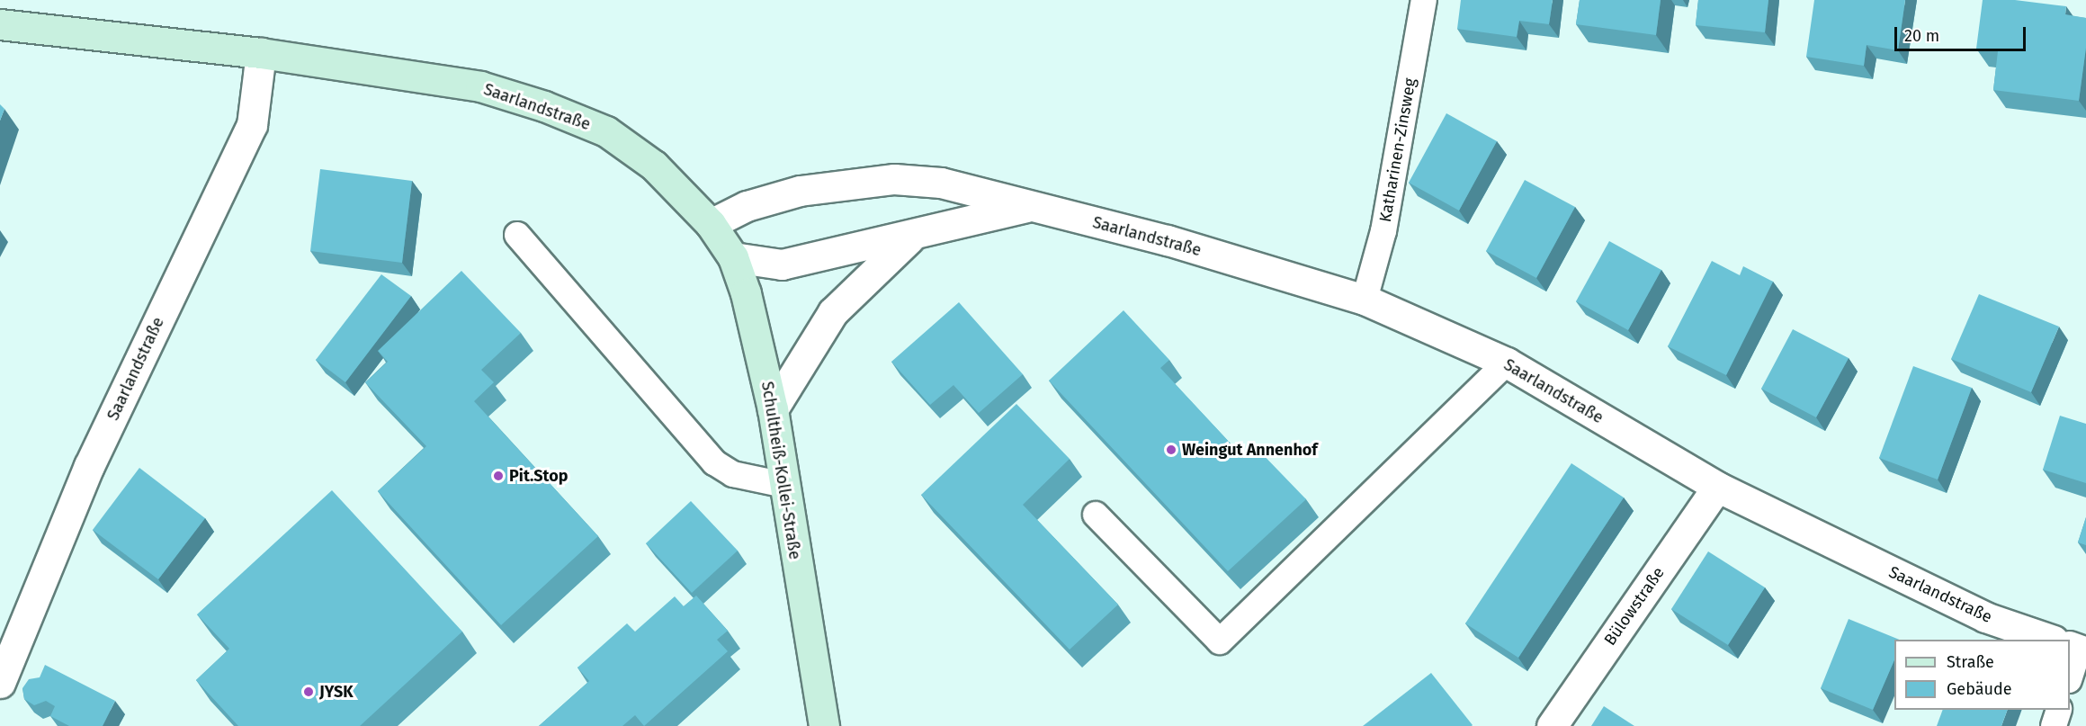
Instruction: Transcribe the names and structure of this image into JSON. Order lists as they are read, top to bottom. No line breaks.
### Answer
{"streets":{"main road":["Saarlandstraße","Schultheiß-Kollei-Straße"],"street":["Bülowstraße"],"lane":["Katharinen-Zinsweg"]},"crossings":[["Saarlandstraße","Katharinen-Zinsweg"],["Saarlandstraße","Schultheiß-Kollei-Straße"],["Saarlandstraße","Bülowstraße"]],"places":["Weingut Annenhof","Pit.Stop","JYSK"],"legend":["Straße","Gebäude"],"scale_bar":"20 m"}
